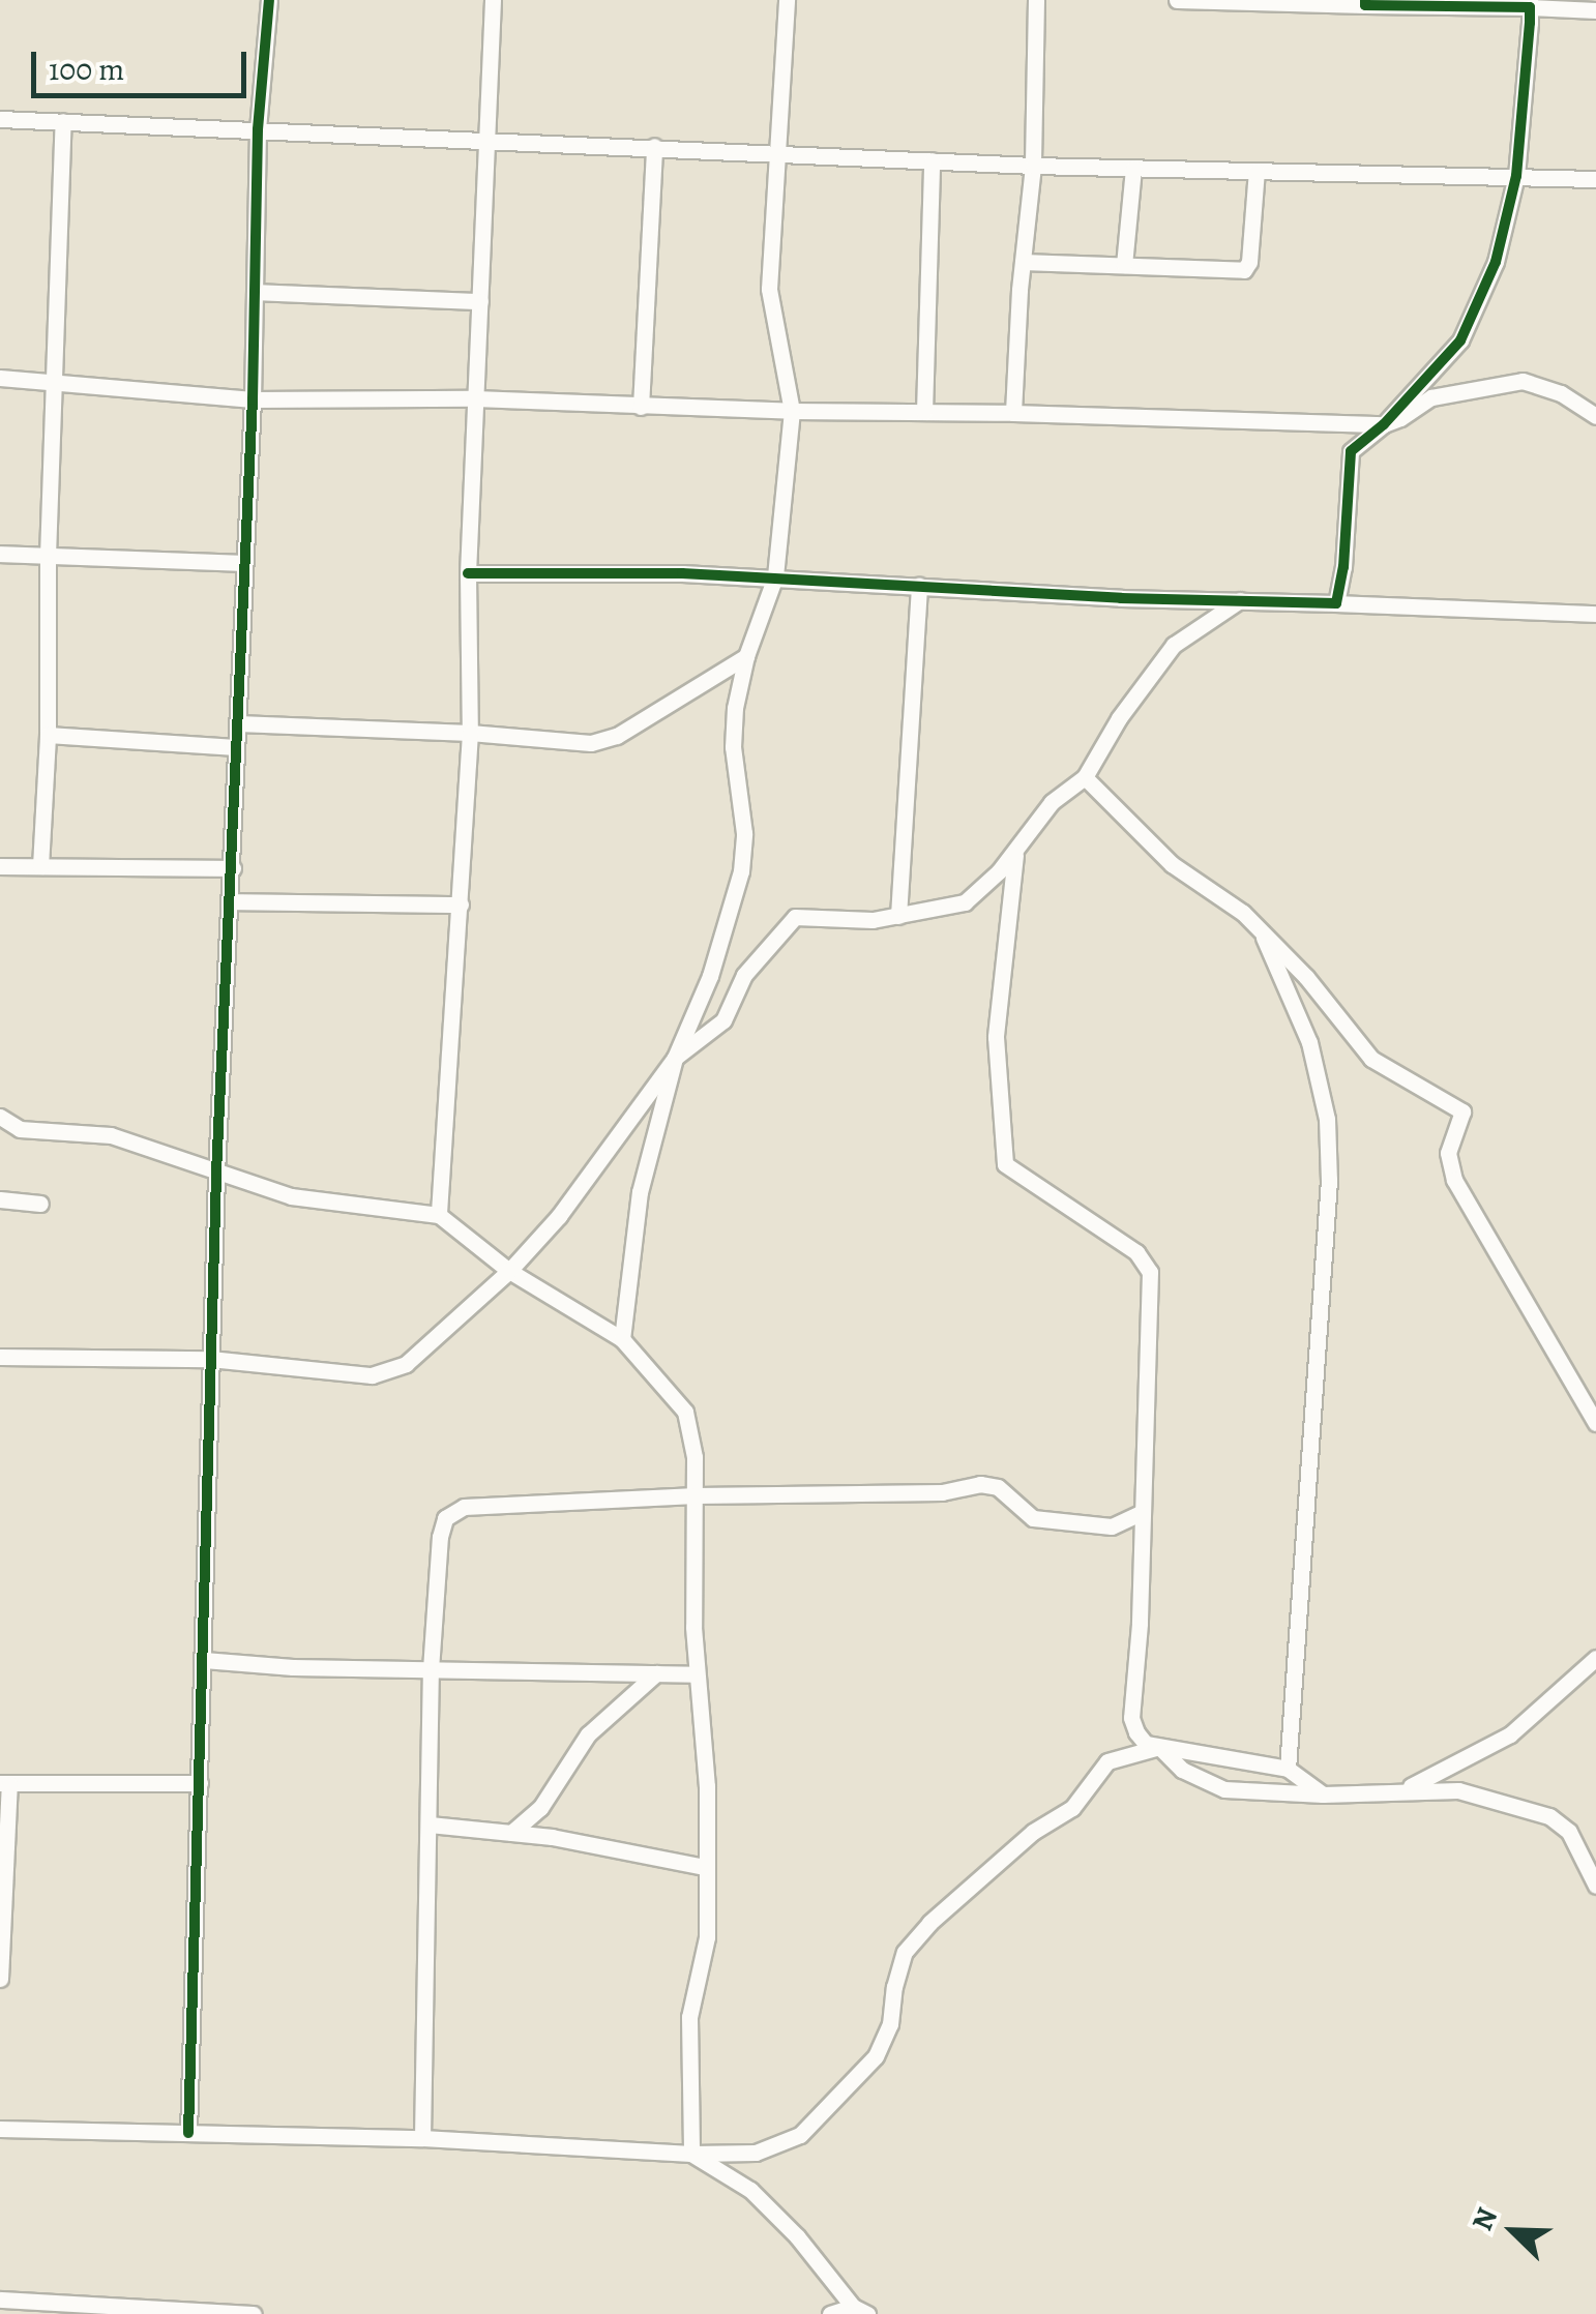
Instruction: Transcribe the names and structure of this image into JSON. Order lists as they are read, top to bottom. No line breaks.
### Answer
{"scale_bar":"100 m","north":"top left"}
